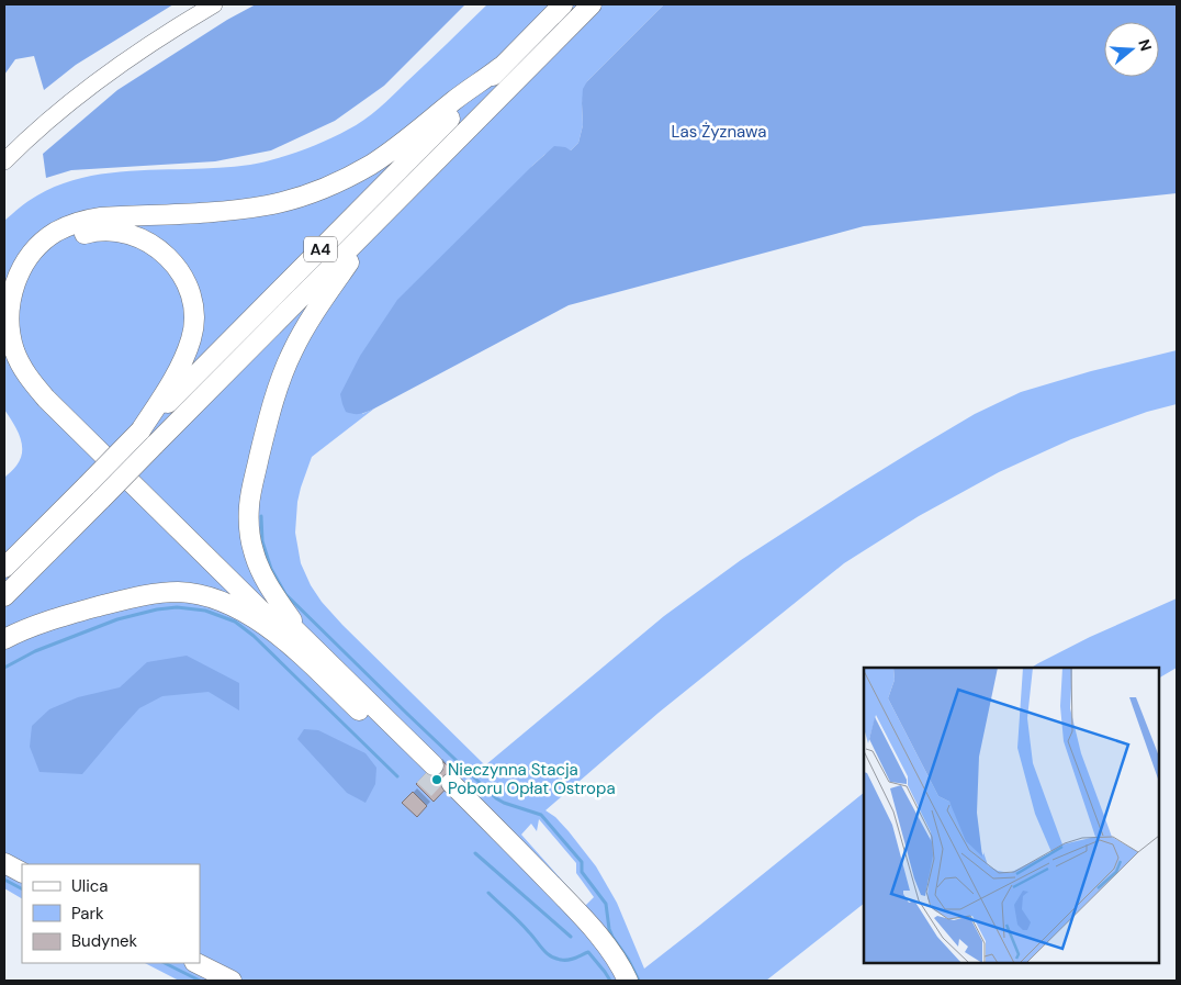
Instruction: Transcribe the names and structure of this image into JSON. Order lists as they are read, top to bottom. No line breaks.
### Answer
{"streets":{"highway":["A4"]},"parks":["Las Żyznawa"],"places":["Nieczynna Stacja Poboru Opłat Ostropa"],"legend":["Ulica","Park","Budynek"],"north":"right"}
